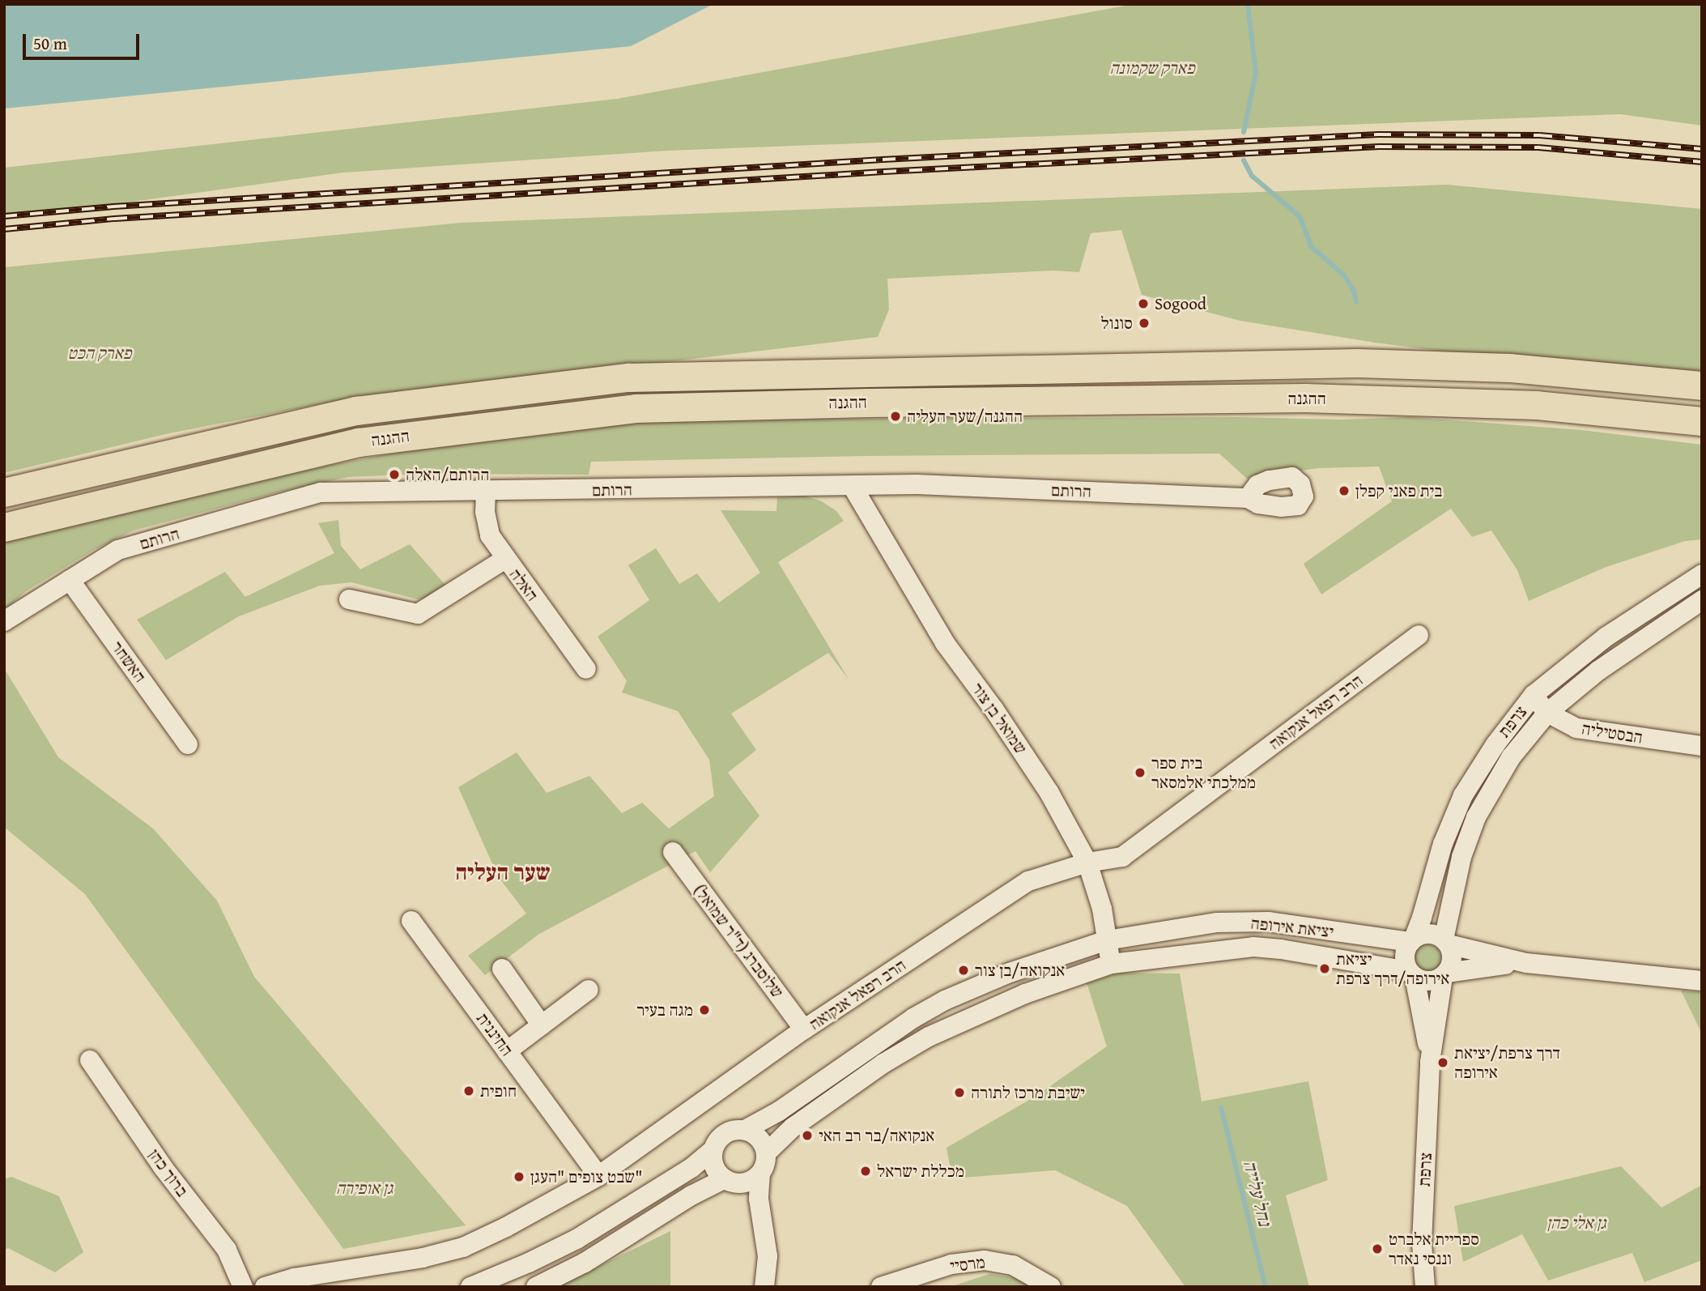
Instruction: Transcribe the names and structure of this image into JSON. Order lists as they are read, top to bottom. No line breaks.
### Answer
{"streets":{"highway":["ההגנה"],"street":["הרותם","האלה","האשחר","הרב רפאל אנקואה","שמואל בן צור","צרפת","הבסטיליה","יציאת אירופה","שלוסברג (ד\"ר שמואל)","החיננית","ברוך כהן","מרסיי"]},"crossings":[["הרותם","האלה"],["הרותם","האשחר"],["הרותם","שמואל בן צור"],["הרב רפאל אנקואה","שמואל בן צור"],["הרב רפאל אנקואה","שלוסברג (ד\"ר שמואל)"],["הרב רפאל אנקואה","החיננית"],["שמואל בן צור","יציאת אירופה"],["צרפת","הבסטיליה"],["צרפת","יציאת אירופה"]],"districts":["שער העליה"],"water":["נחל עלייה"],"parks":["פארק שקמונה","פארק הכט","גן אופירה","גן אלי כהן"],"places":["Sogood","סונול","ההגנה/שער העליה","הרותם/האלה","בית פאני קפלן","בית ספר ממלכתי אלמסאר","יציאת אירופה/דרך צרפת","אנקואה/בן צור","מגה בעיר","דרך צרפת/יציאת אירופה","חופית","ישיבת מרכז לתורה","אנקואה/בר רב האי","מכללת ישראל","שבט צופים \"העגן\"","ספריית אלברט וננסי נאדר"],"scale_bar":"50 m"}
